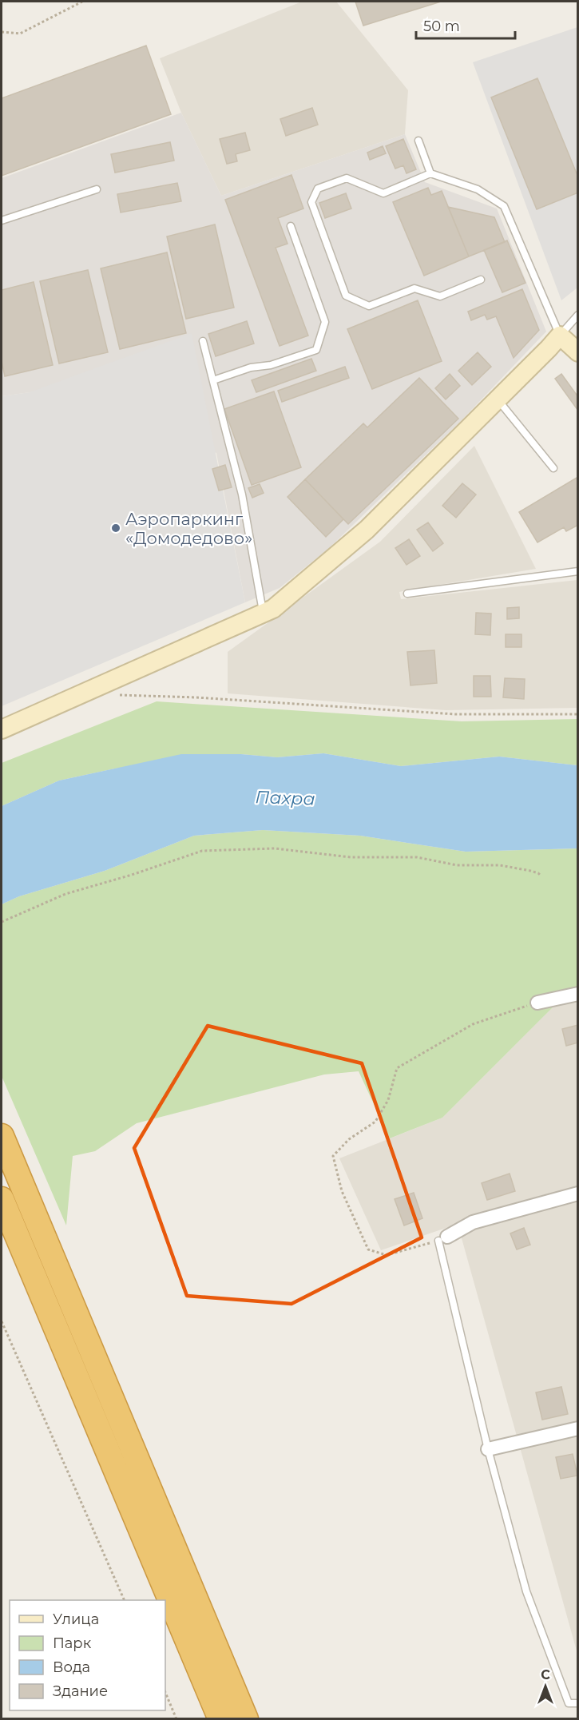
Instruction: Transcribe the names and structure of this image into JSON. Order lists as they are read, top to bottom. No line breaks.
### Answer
{"water":["Пахра"],"places":["Аэропаркинг «Домодедово»"],"legend":["Улица","Парк","Вода","Здание"],"scale_bar":"50 m","north":"top"}
